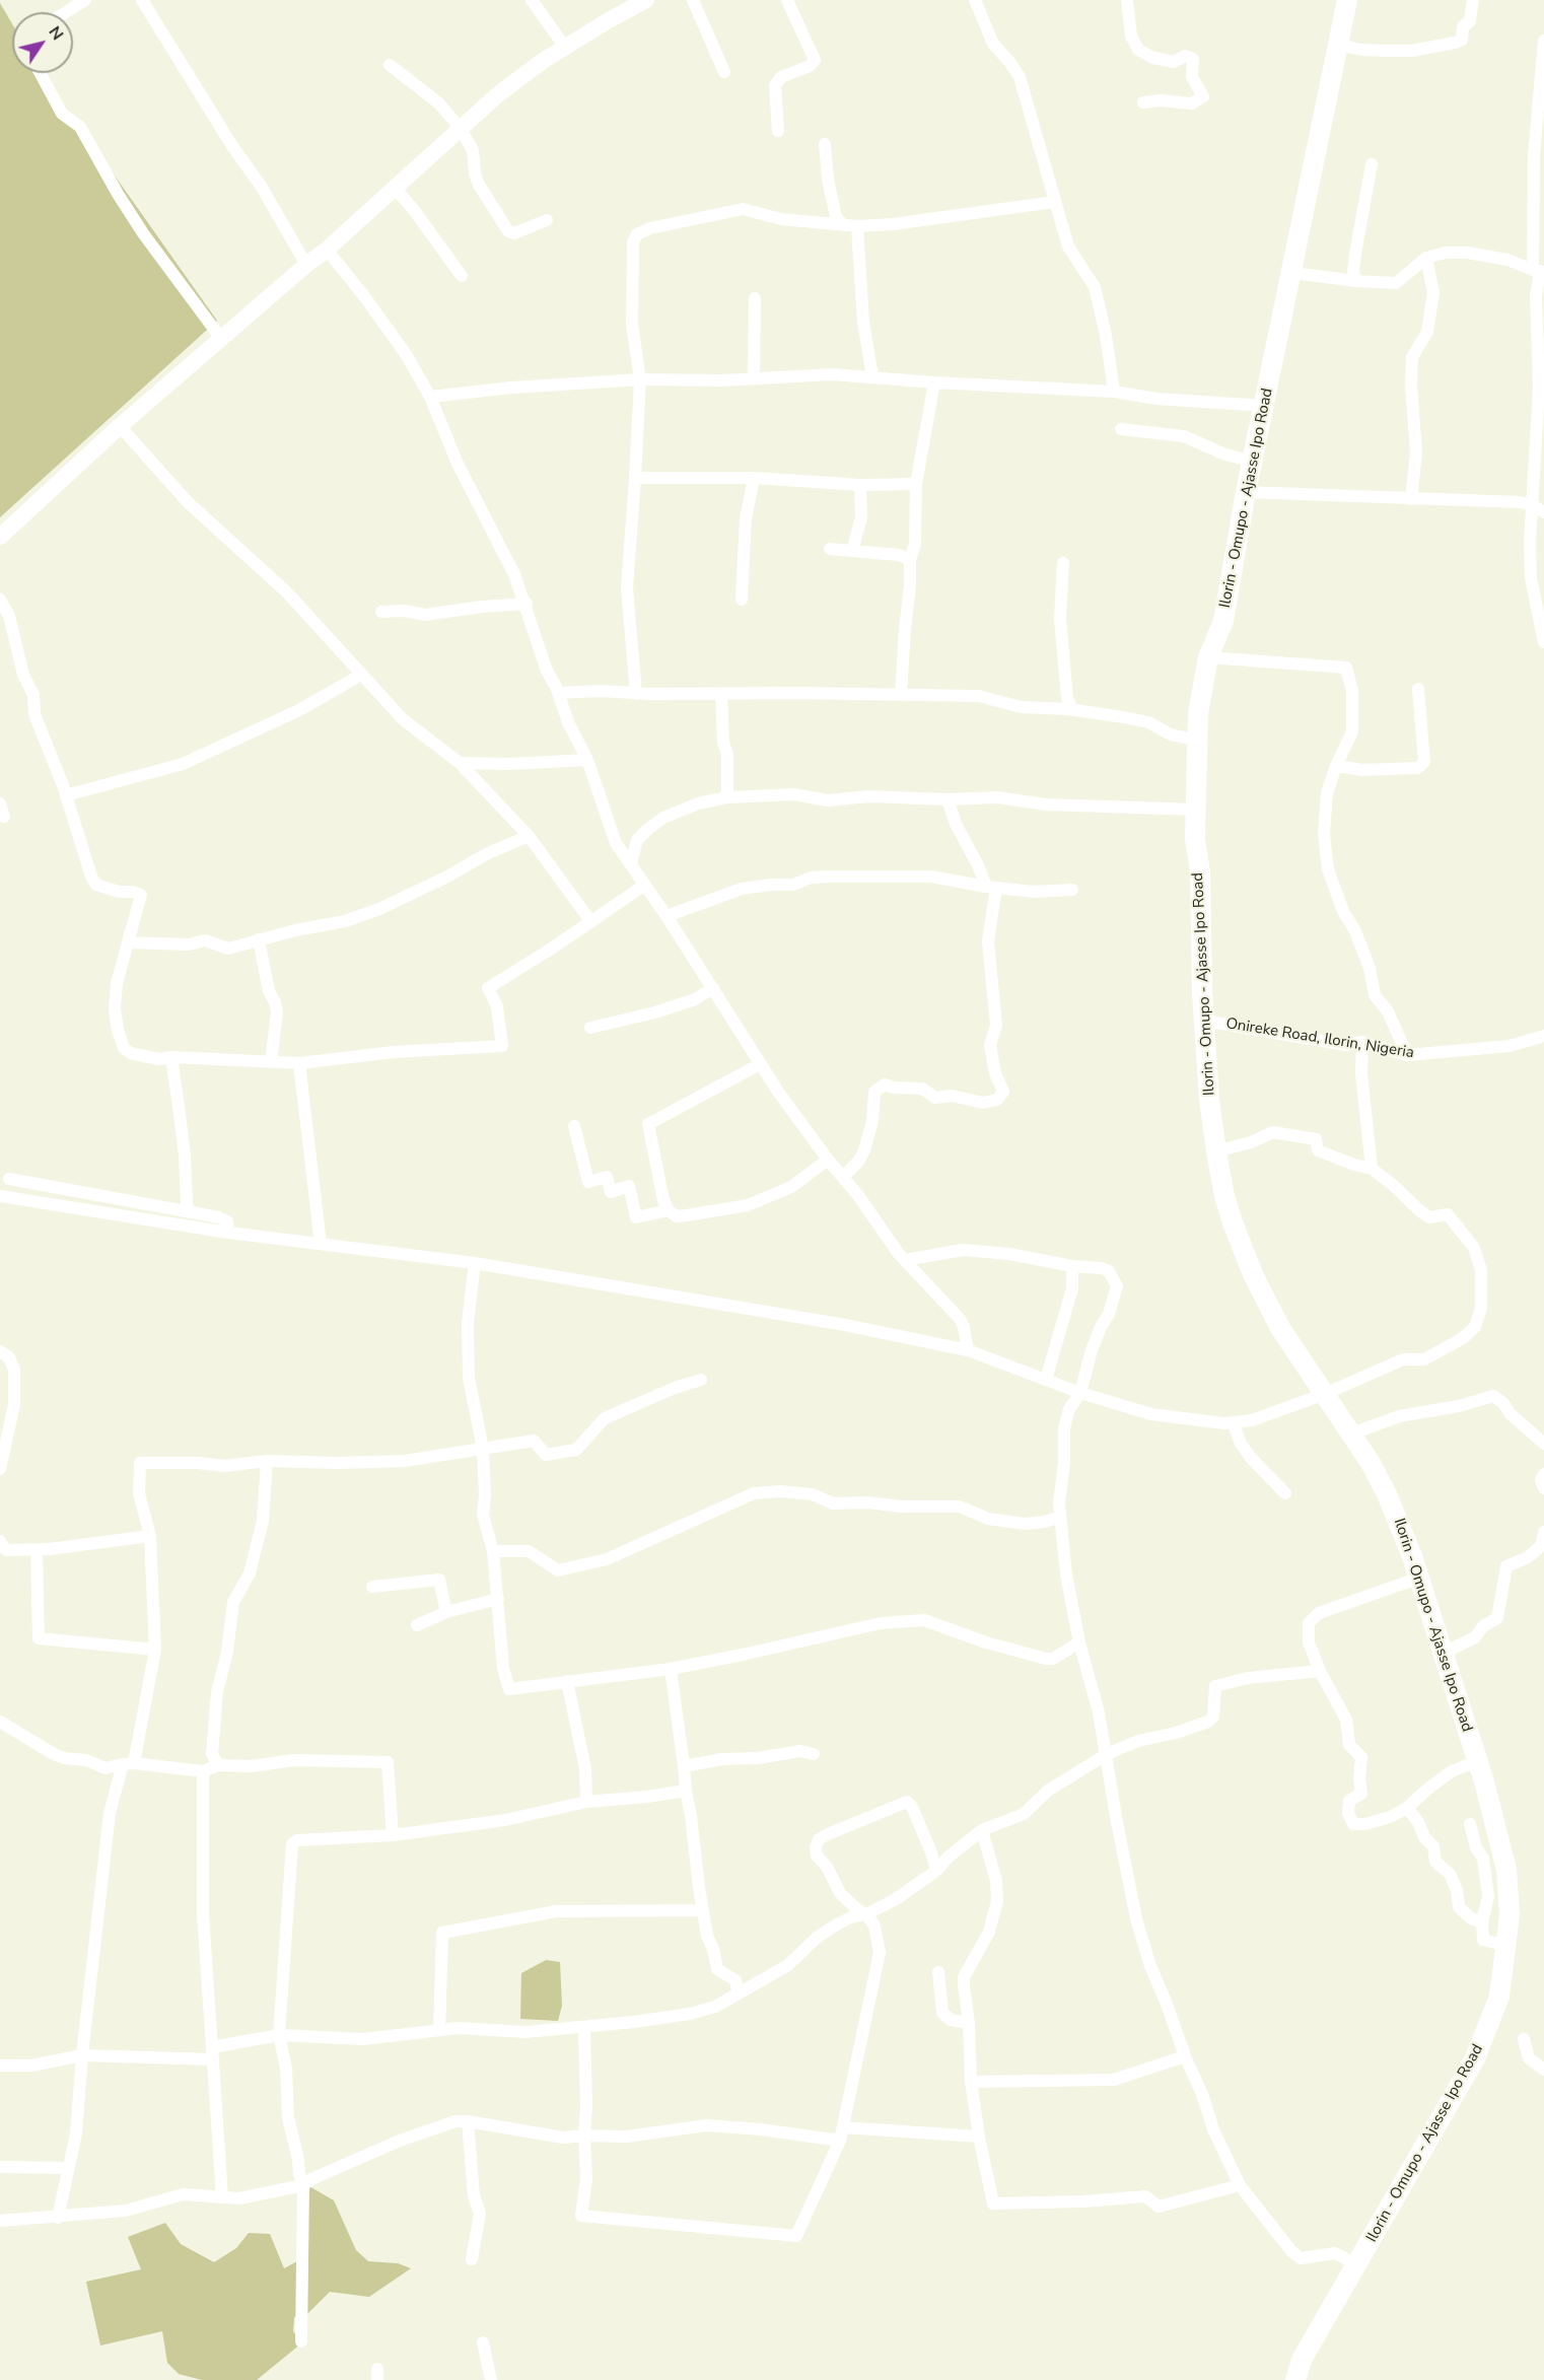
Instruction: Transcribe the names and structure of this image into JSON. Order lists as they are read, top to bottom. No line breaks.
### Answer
{"streets":{"highway":["Ilorin - Omupo - Ajasse Ipo Road"],"street":["Onireke Road, Ilorin, Nigeria"]},"crossings":[["Ilorin - Omupo - Ajasse Ipo Road","Onireke Road, Ilorin, Nigeria"]],"north":"top right"}
